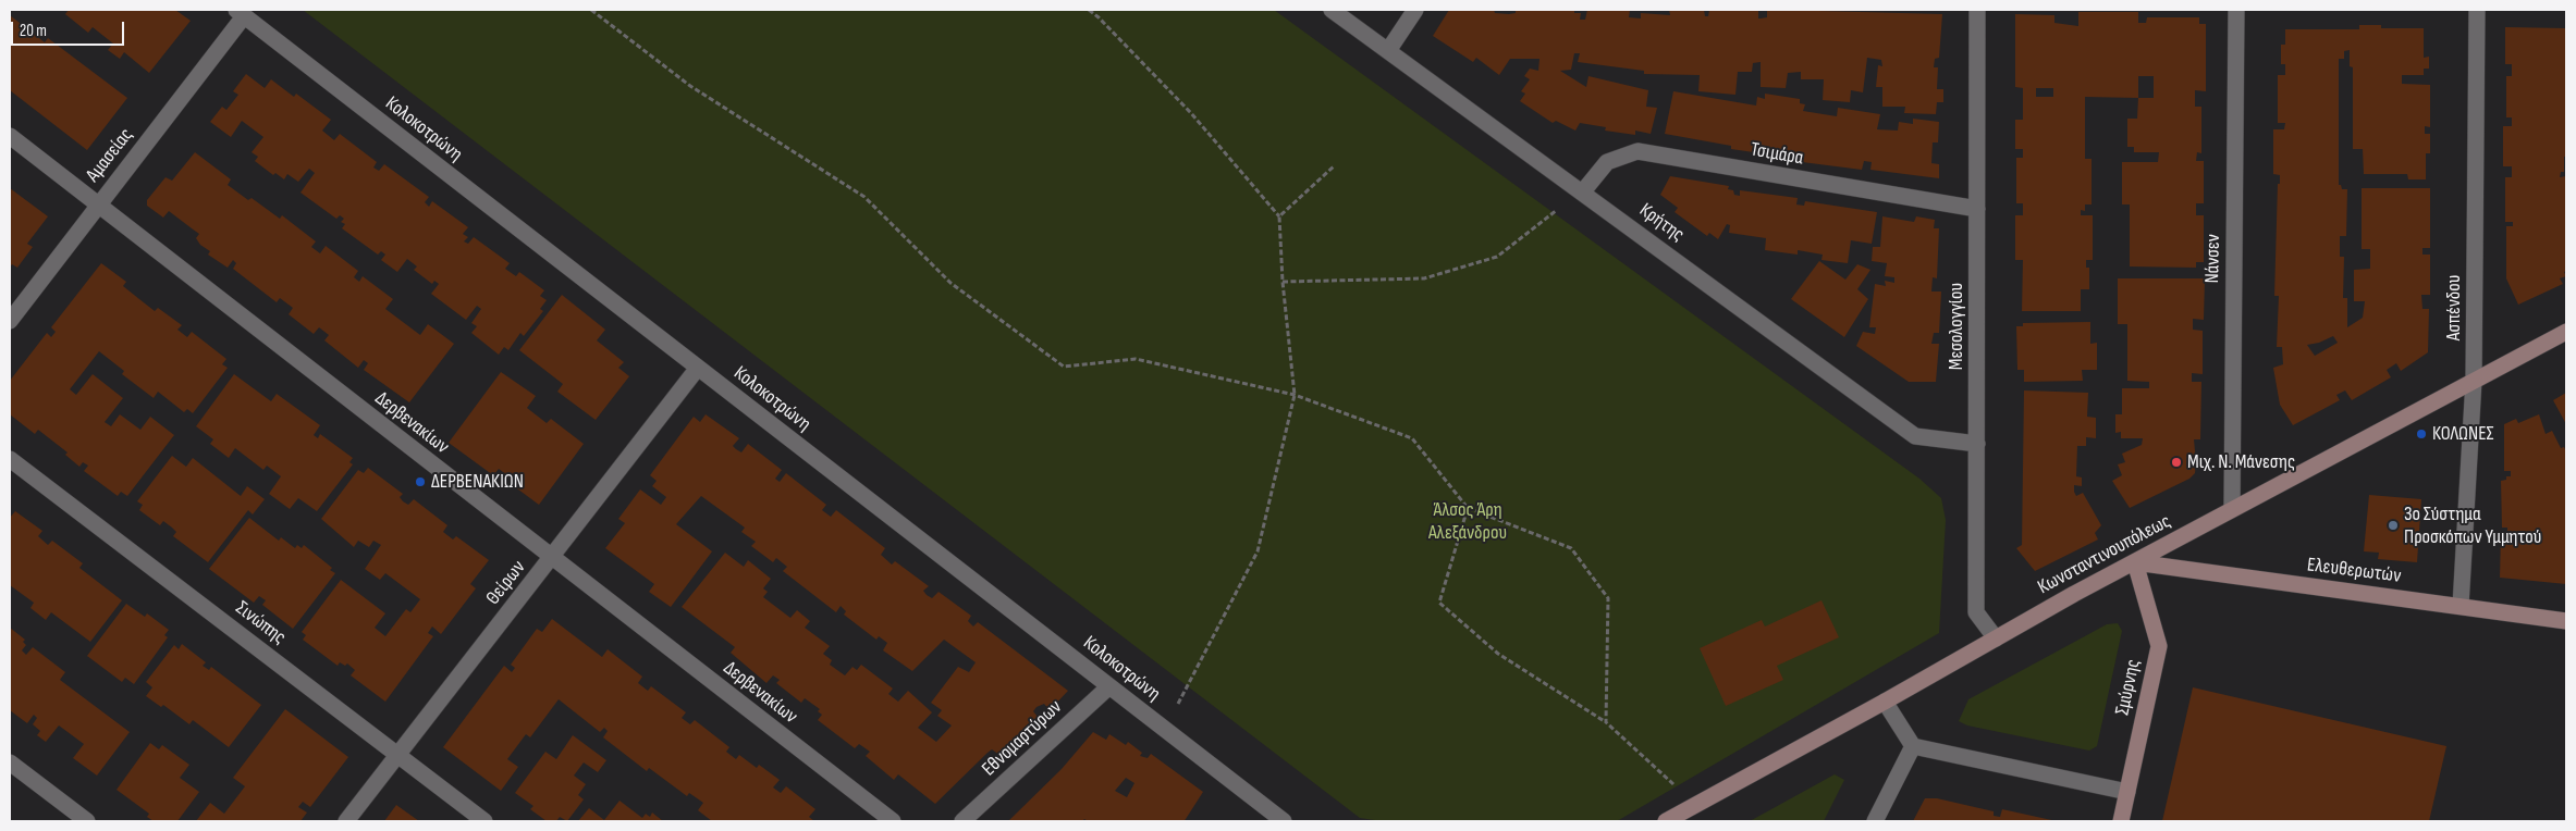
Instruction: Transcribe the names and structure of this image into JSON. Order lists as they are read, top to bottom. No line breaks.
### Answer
{"streets":{"street":["Κολοκοτρώνη","Τσιμάρα","Αμασείας","Κρήτης","Νάνσεν","Ασπένδου","Μεσολογγίου","Δερβενακίων","Κωνσταντινουπόλεως","Ελευθερωτών","Θείρων","Σινώπης","Σμύρνης","Εθνομαρτύρων"]},"crossings":[["Κολοκοτρώνη","Αμασείας"],["Κολοκοτρώνη","Θείρων"],["Κολοκοτρώνη","Εθνομαρτύρων"],["Τσιμάρα","Κρήτης"],["Τσιμάρα","Μεσολογγίου"],["Αμασείας","Δερβενακίων"],["Κρήτης","Μεσολογγίου"],["Νάνσεν","Κωνσταντινουπόλεως"],["Ασπένδου","Κωνσταντινουπόλεως"],["Ασπένδου","Ελευθερωτών"],["Μεσολογγίου","Κωνσταντινουπόλεως"],["Δερβενακίων","Θείρων"],["Κωνσταντινουπόλεως","Ελευθερωτών"],["Κωνσταντινουπόλεως","Σμύρνης"],["Ελευθερωτών","Σμύρνης"],["Θείρων","Σινώπης"]],"parks":["Άλσος Άρη Αλεξάνδρου"],"places":["ΚΟΛΩΝΕΣ","Μιχ. Ν. Μάνεσης","ΔΕΡΒΕΝΑΚΙΩΝ","3o Σύστημα Προσκόπων Υμμητού"],"scale_bar":"20 m"}
